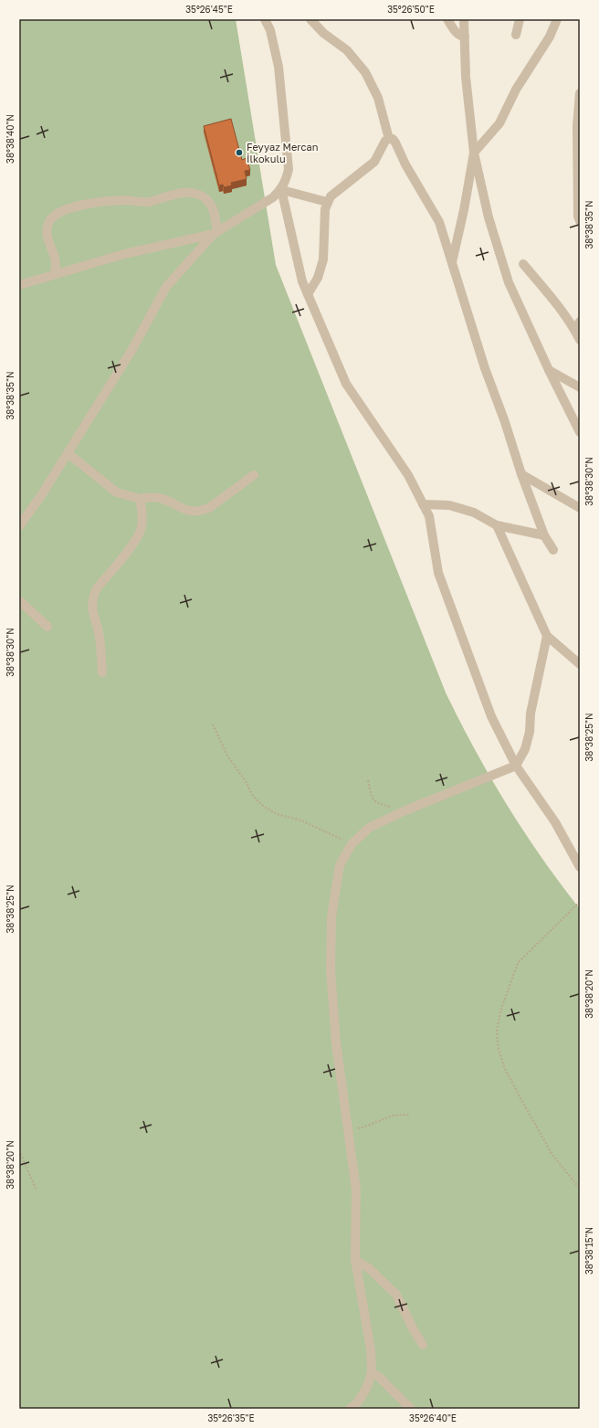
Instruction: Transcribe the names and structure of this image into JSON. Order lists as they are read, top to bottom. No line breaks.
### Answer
{"places":["Feyyaz Mercan İlkokulu"],"coordinates":["35°26'45\"E","35°26'50\"E","38°38'40\"N","38°38'35\"N","38°38'30\"N","38°38'25\"N","38°38'20\"N","38°38'15\"N","35°26'35\"E","35°26'40\"E"]}
